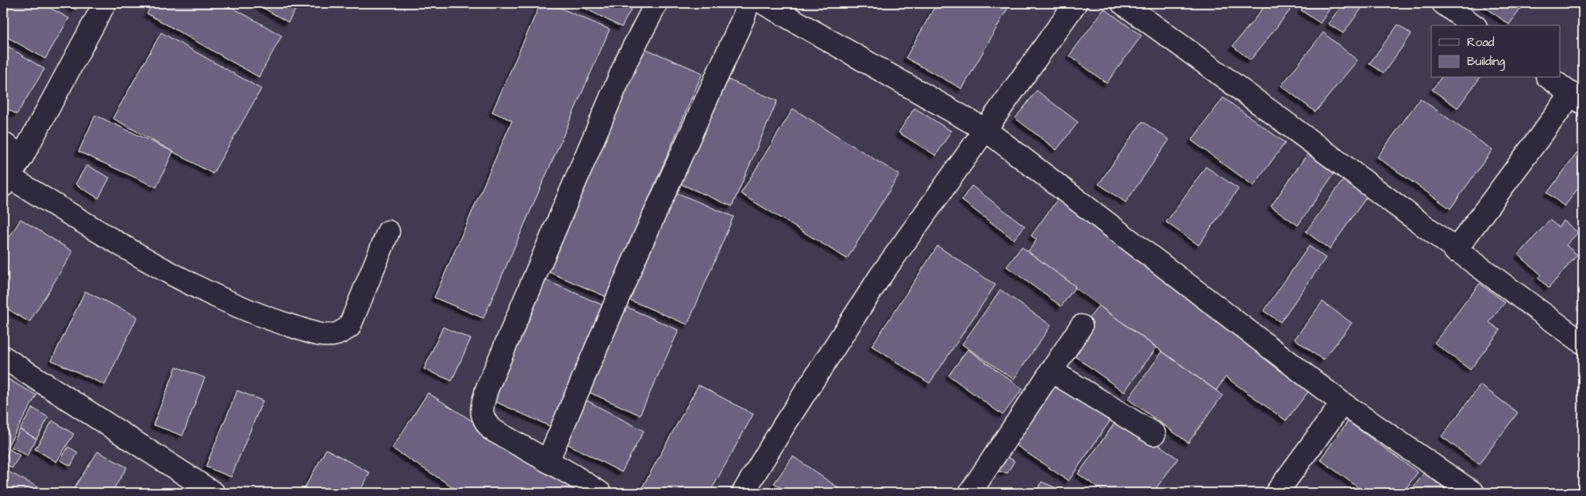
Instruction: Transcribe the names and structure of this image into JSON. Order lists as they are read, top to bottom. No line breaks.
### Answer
{"legend":["Road","Building"]}
